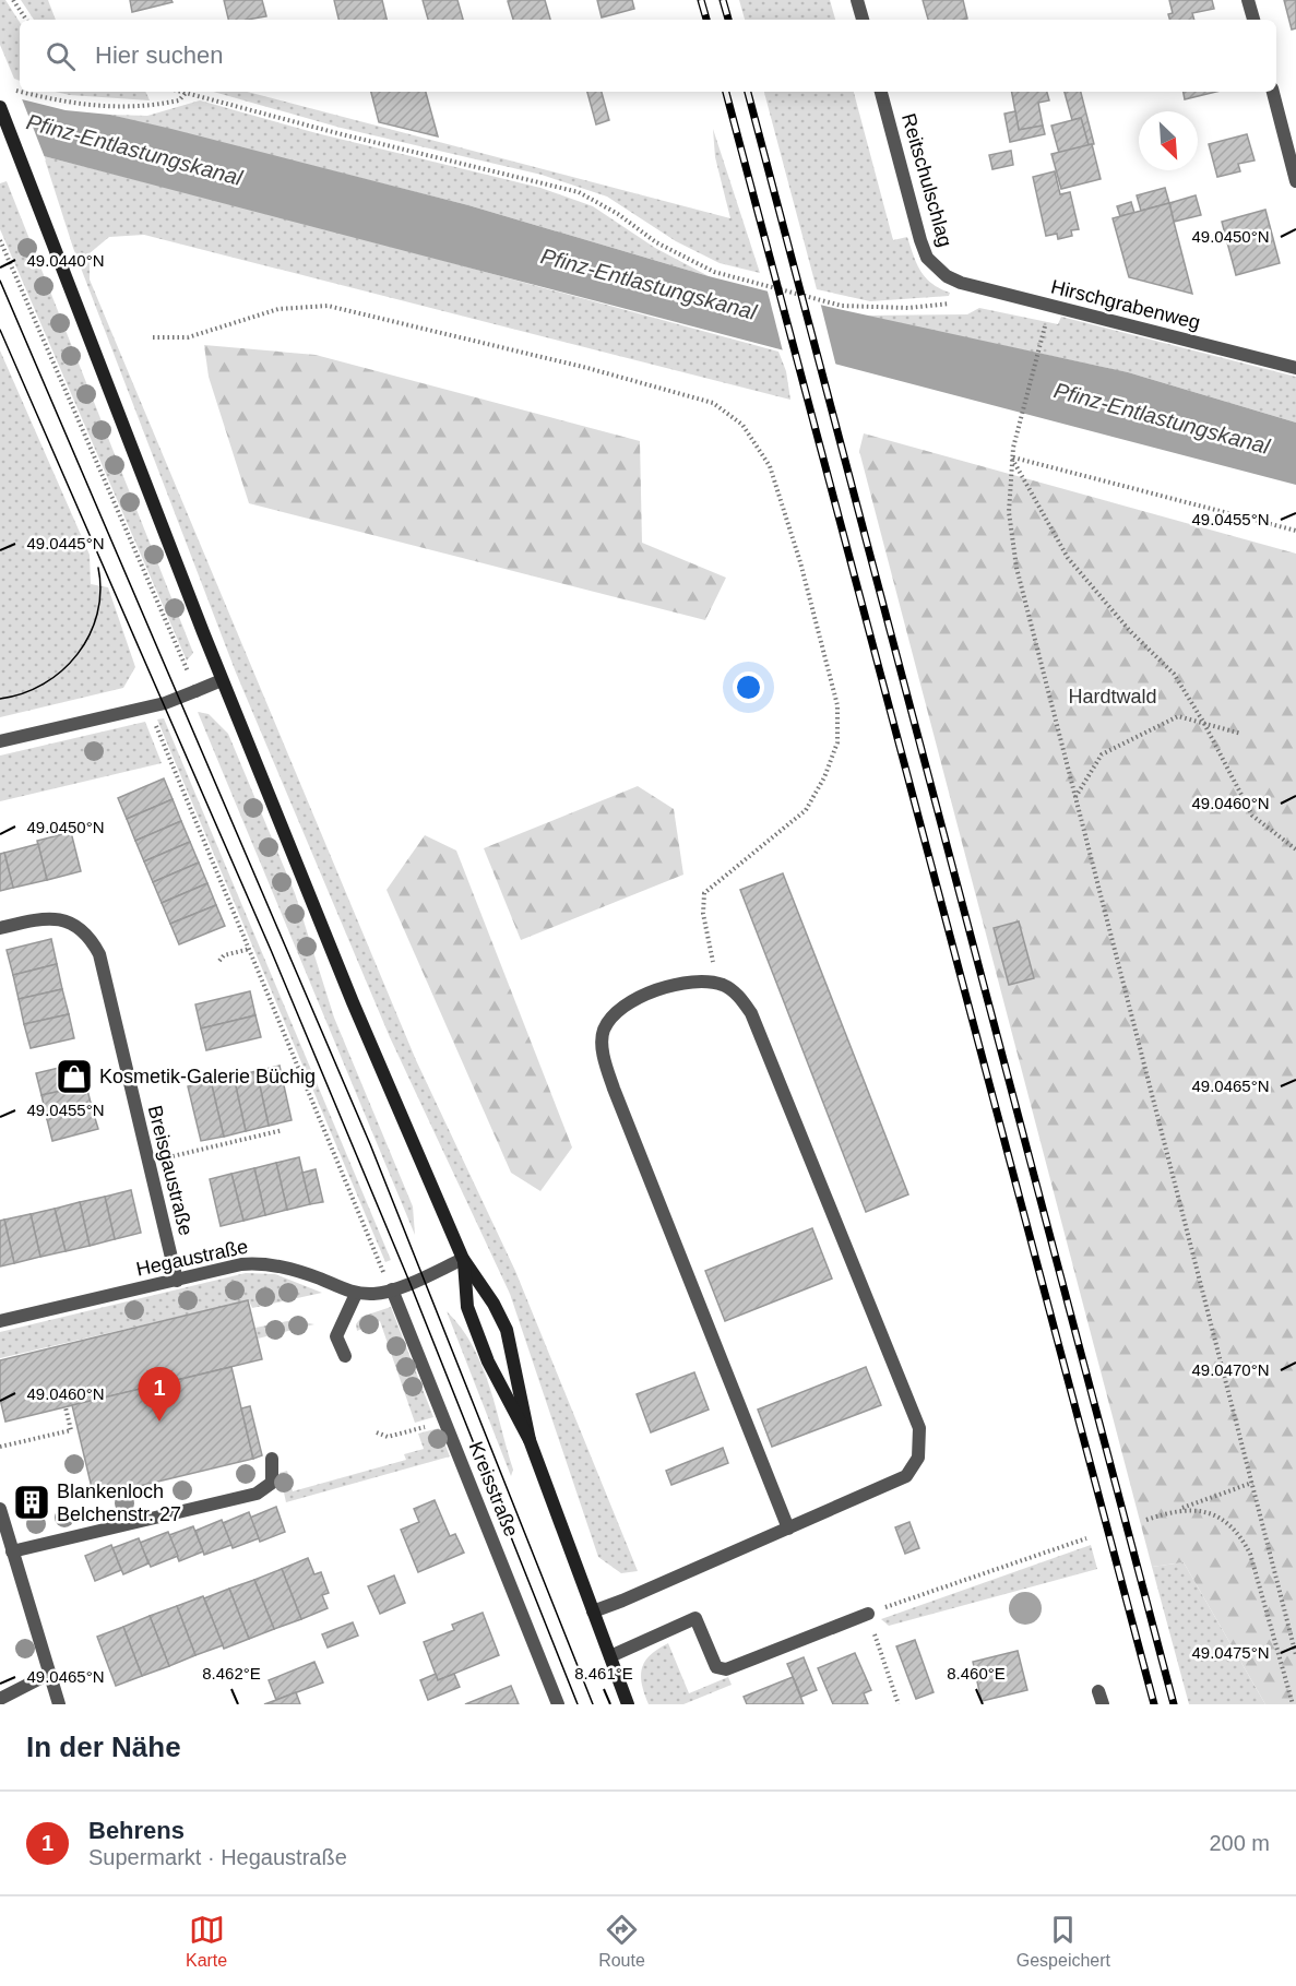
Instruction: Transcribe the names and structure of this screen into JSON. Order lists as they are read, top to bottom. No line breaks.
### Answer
{"streets":{"street":["Reitschulschlag","Hirschgrabenweg","Breisgaustraße","Hegaustraße","Kreisstraße"]},"crossings":[["Reitschulschlag","Hirschgrabenweg"],["Breisgaustraße","Hegaustraße"],["Hegaustraße","Kreisstraße"]],"water":["Pfinz-Entlastungskanal"],"parks":["Hardtwald"],"places":{"shop":["Kosmetik-Galerie Büchig"],"building":["Blankenloch Belchenstr. 27"]},"north":"bottom right","page":{"search":"Hier suchen","pins":"1","heading":"In der Nähe","list":[{"mark":"1","name":"Behrens","note":"Supermarkt · Hegaustraße","value":"200 m"}],"nav":["Karte","Route","Gespeichert"]},"coordinates":["49.0450°N","49.0440°N","49.0455°N","49.0445°N","49.0460°N","49.0465°N","49.0470°N","49.0475°N","8.462°E","8.461°E","8.460°E"]}
